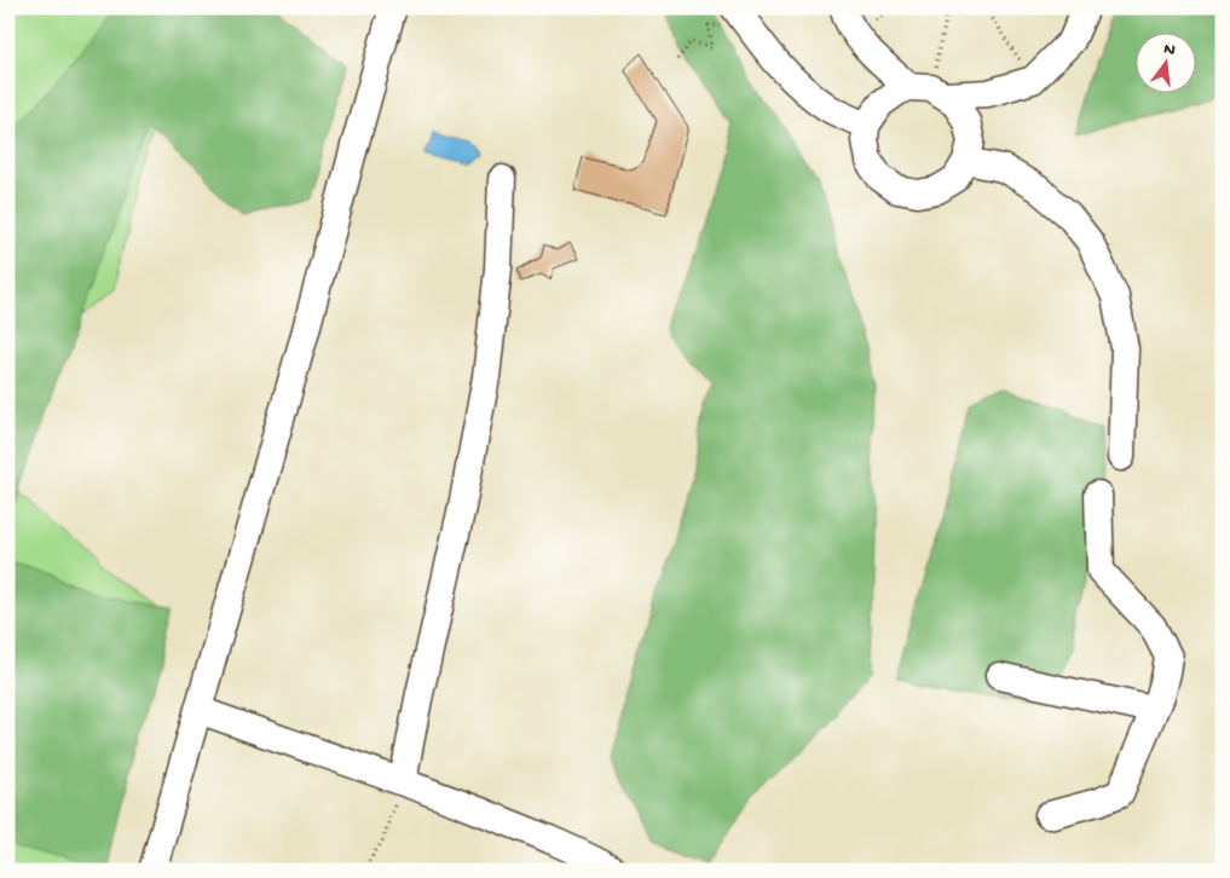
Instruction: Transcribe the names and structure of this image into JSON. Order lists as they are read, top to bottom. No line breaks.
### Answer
{"north":"top"}
